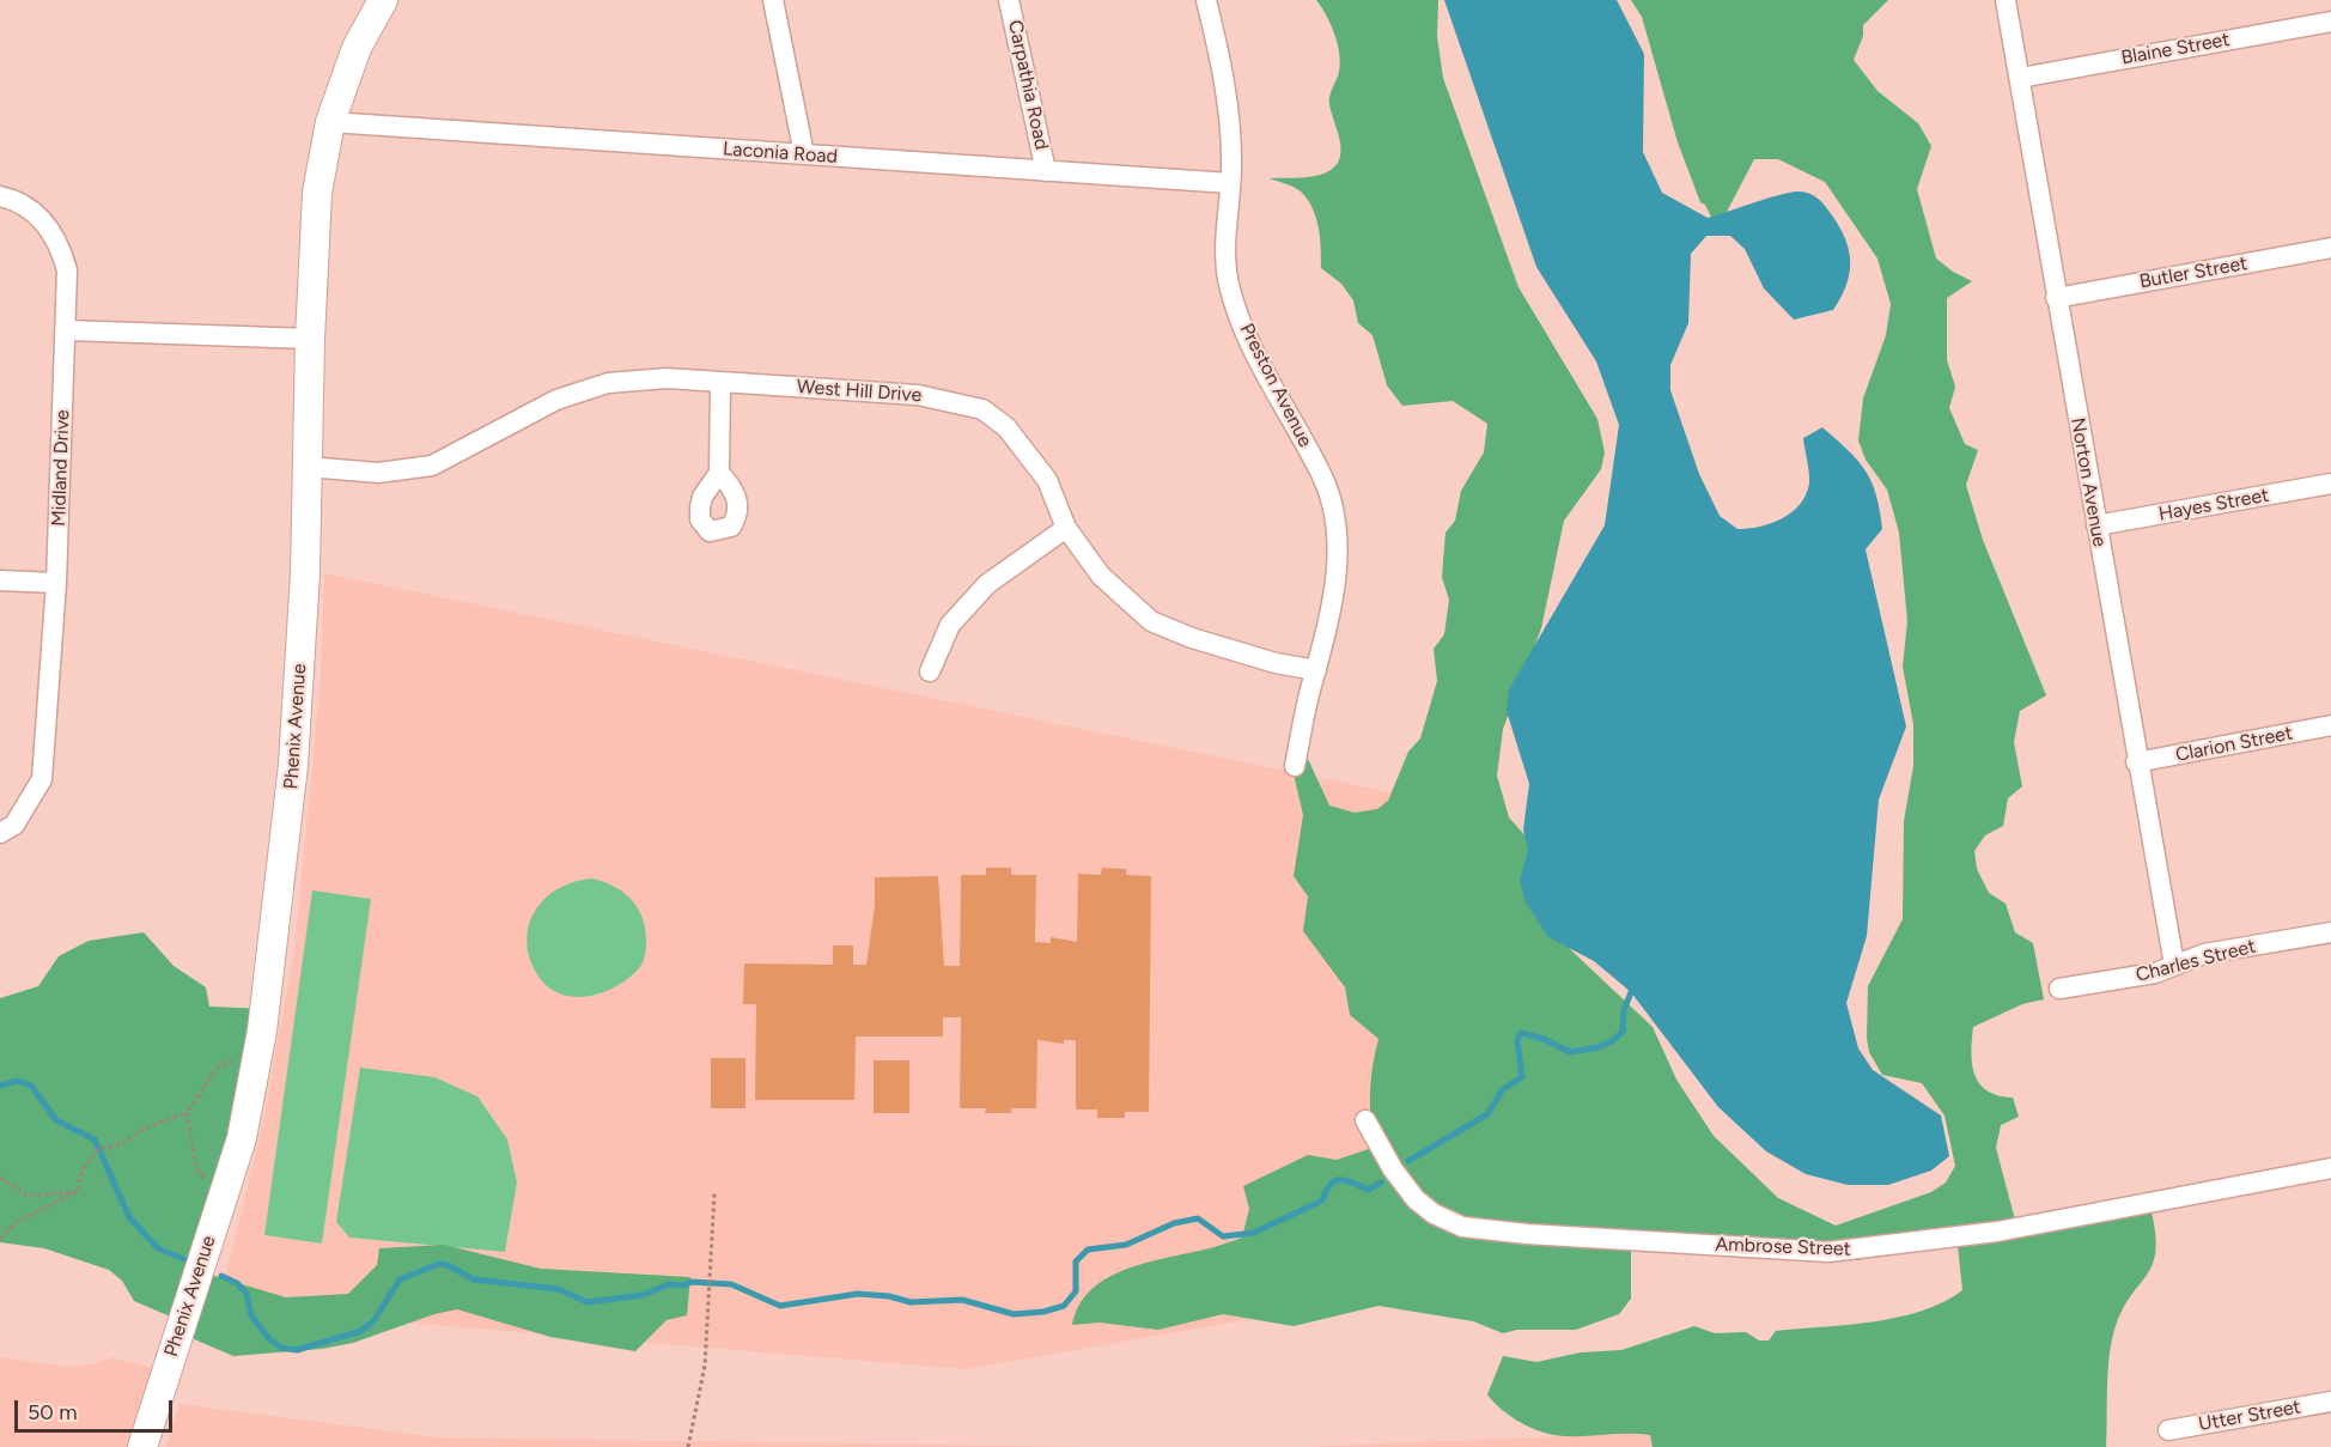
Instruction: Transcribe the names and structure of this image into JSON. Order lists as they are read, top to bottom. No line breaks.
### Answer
{"streets":{"main road":["Phenix Avenue"],"street":["Blaine Street","Carpathia Road","Laconia Road","Butler Street","Preston Avenue","West Hill Drive","Midland Drive","Norton Avenue","Hayes Street","Clarion Street","Charles Street","Ambrose Street","Utter Street"]},"crossings":[["Blaine Street","Norton Avenue"],["Carpathia Road","Laconia Road"],["Laconia Road","Preston Avenue"],["Laconia Road","Phenix Avenue"],["Butler Street","Norton Avenue"],["Preston Avenue","West Hill Drive"],["West Hill Drive","Phenix Avenue"],["Norton Avenue","Hayes Street"],["Norton Avenue","Clarion Street"],["Norton Avenue","Charles Street"]],"scale_bar":"50 m"}
